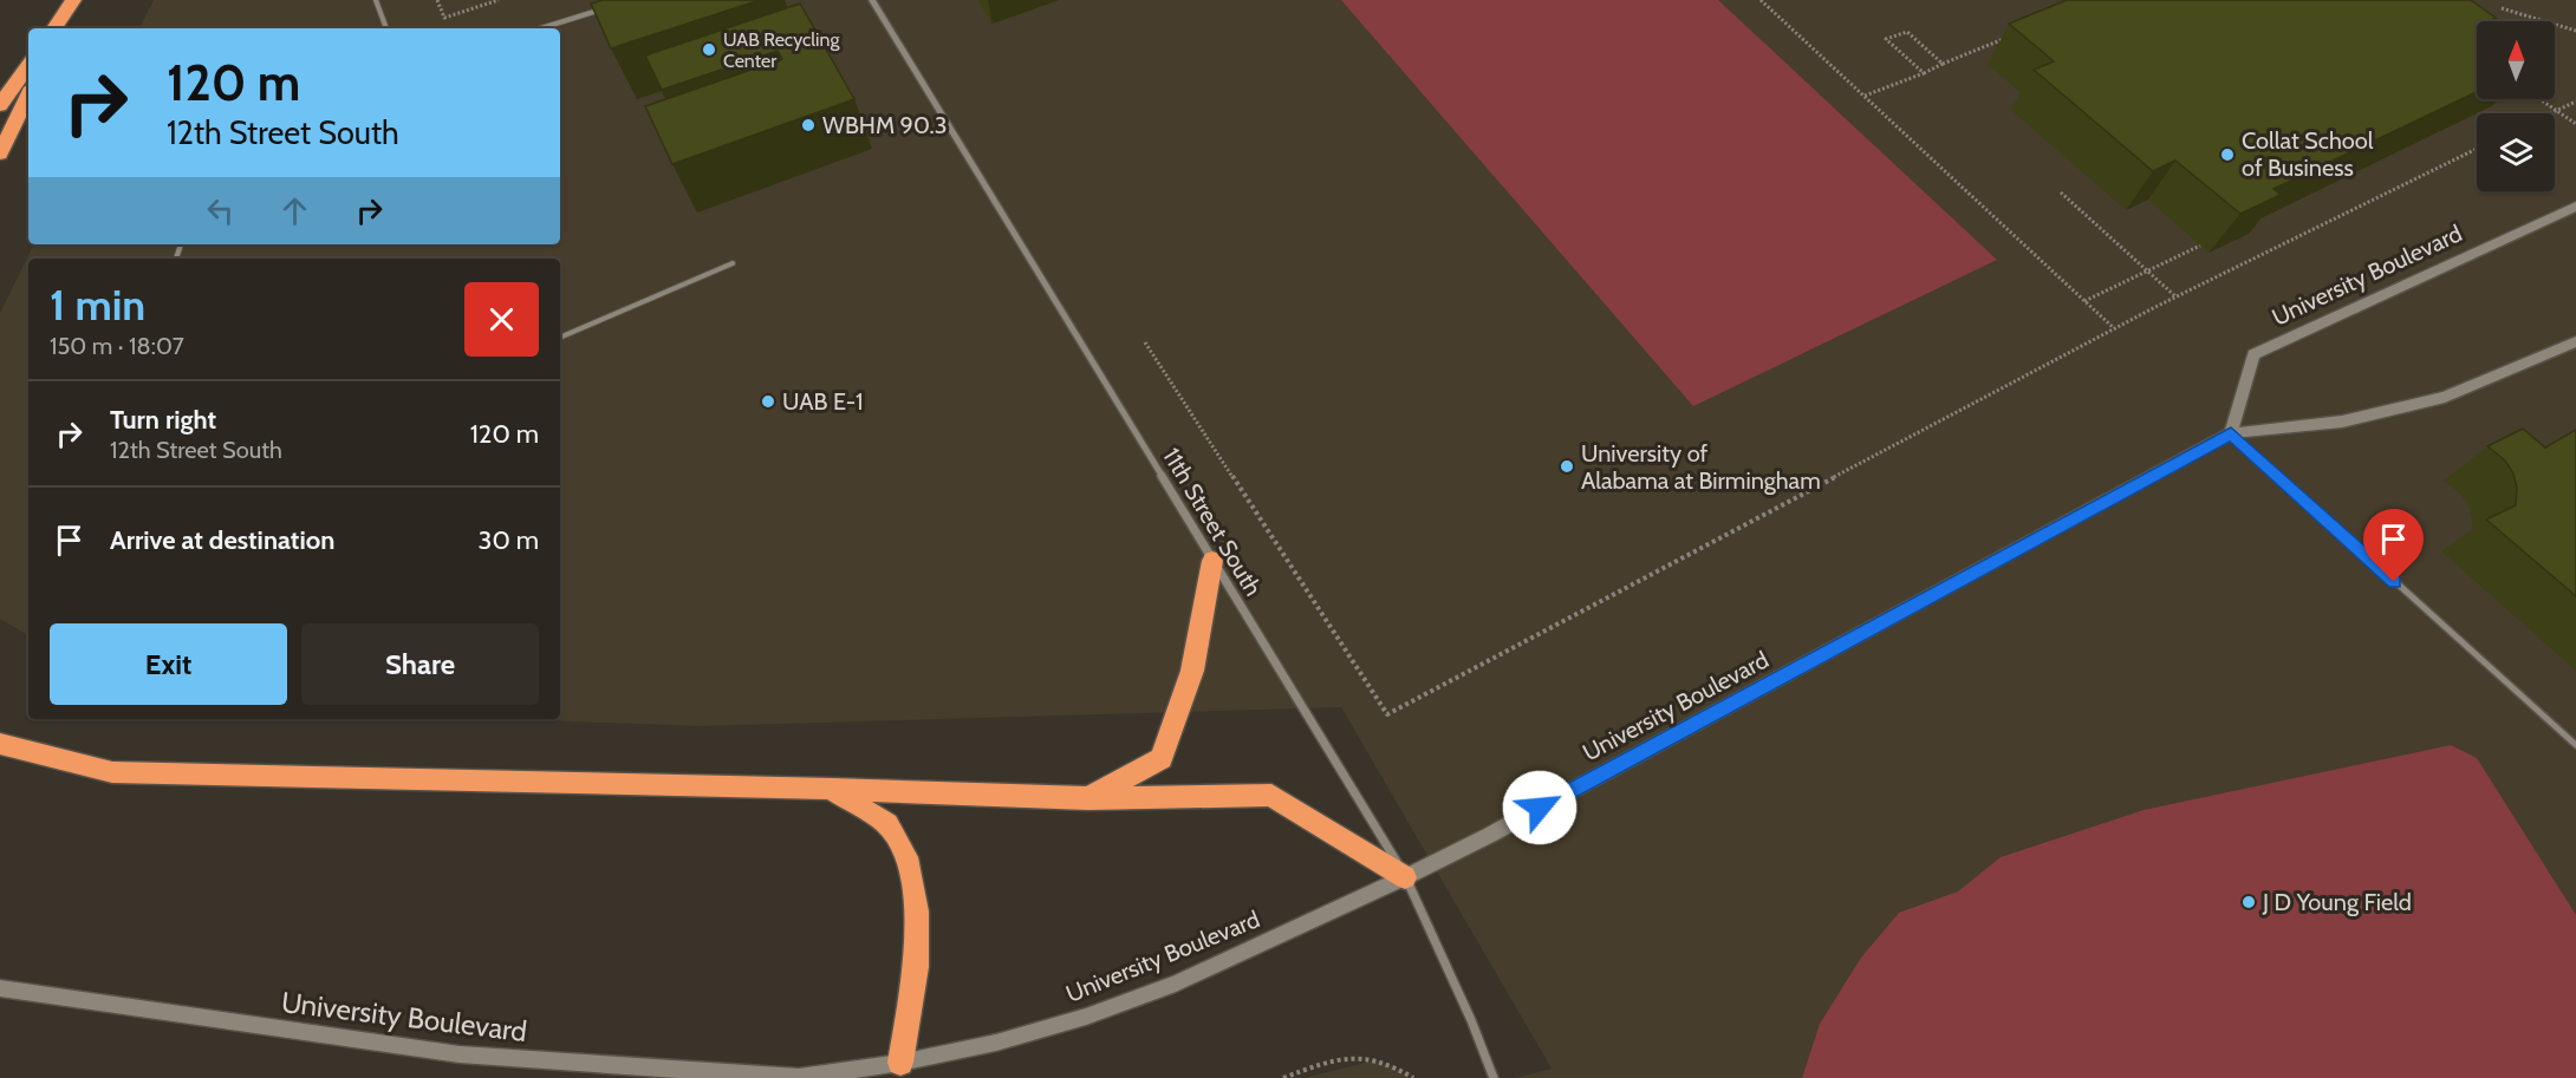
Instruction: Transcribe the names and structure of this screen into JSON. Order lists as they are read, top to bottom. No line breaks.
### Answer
{"streets":{"main road":["University Boulevard"],"street":["11th Street South"]},"crossings":[["University Boulevard","11th Street South"]],"places":["UAB Recycling Center","WBHM 90.3","Collat School of Business","UAB E-1","University of Alabama at Birmingham","J D Young Field"],"north":"top","page":{"turn":["120 m","12th Street South"],"heading":["1 min","150 m · 18:07"],"list":[{"name":"Turn right","note":"12th Street South","value":"120 m"},{"name":"Arrive at destination","value":"30 m"}],"buttons":["Exit","Share"]}}
